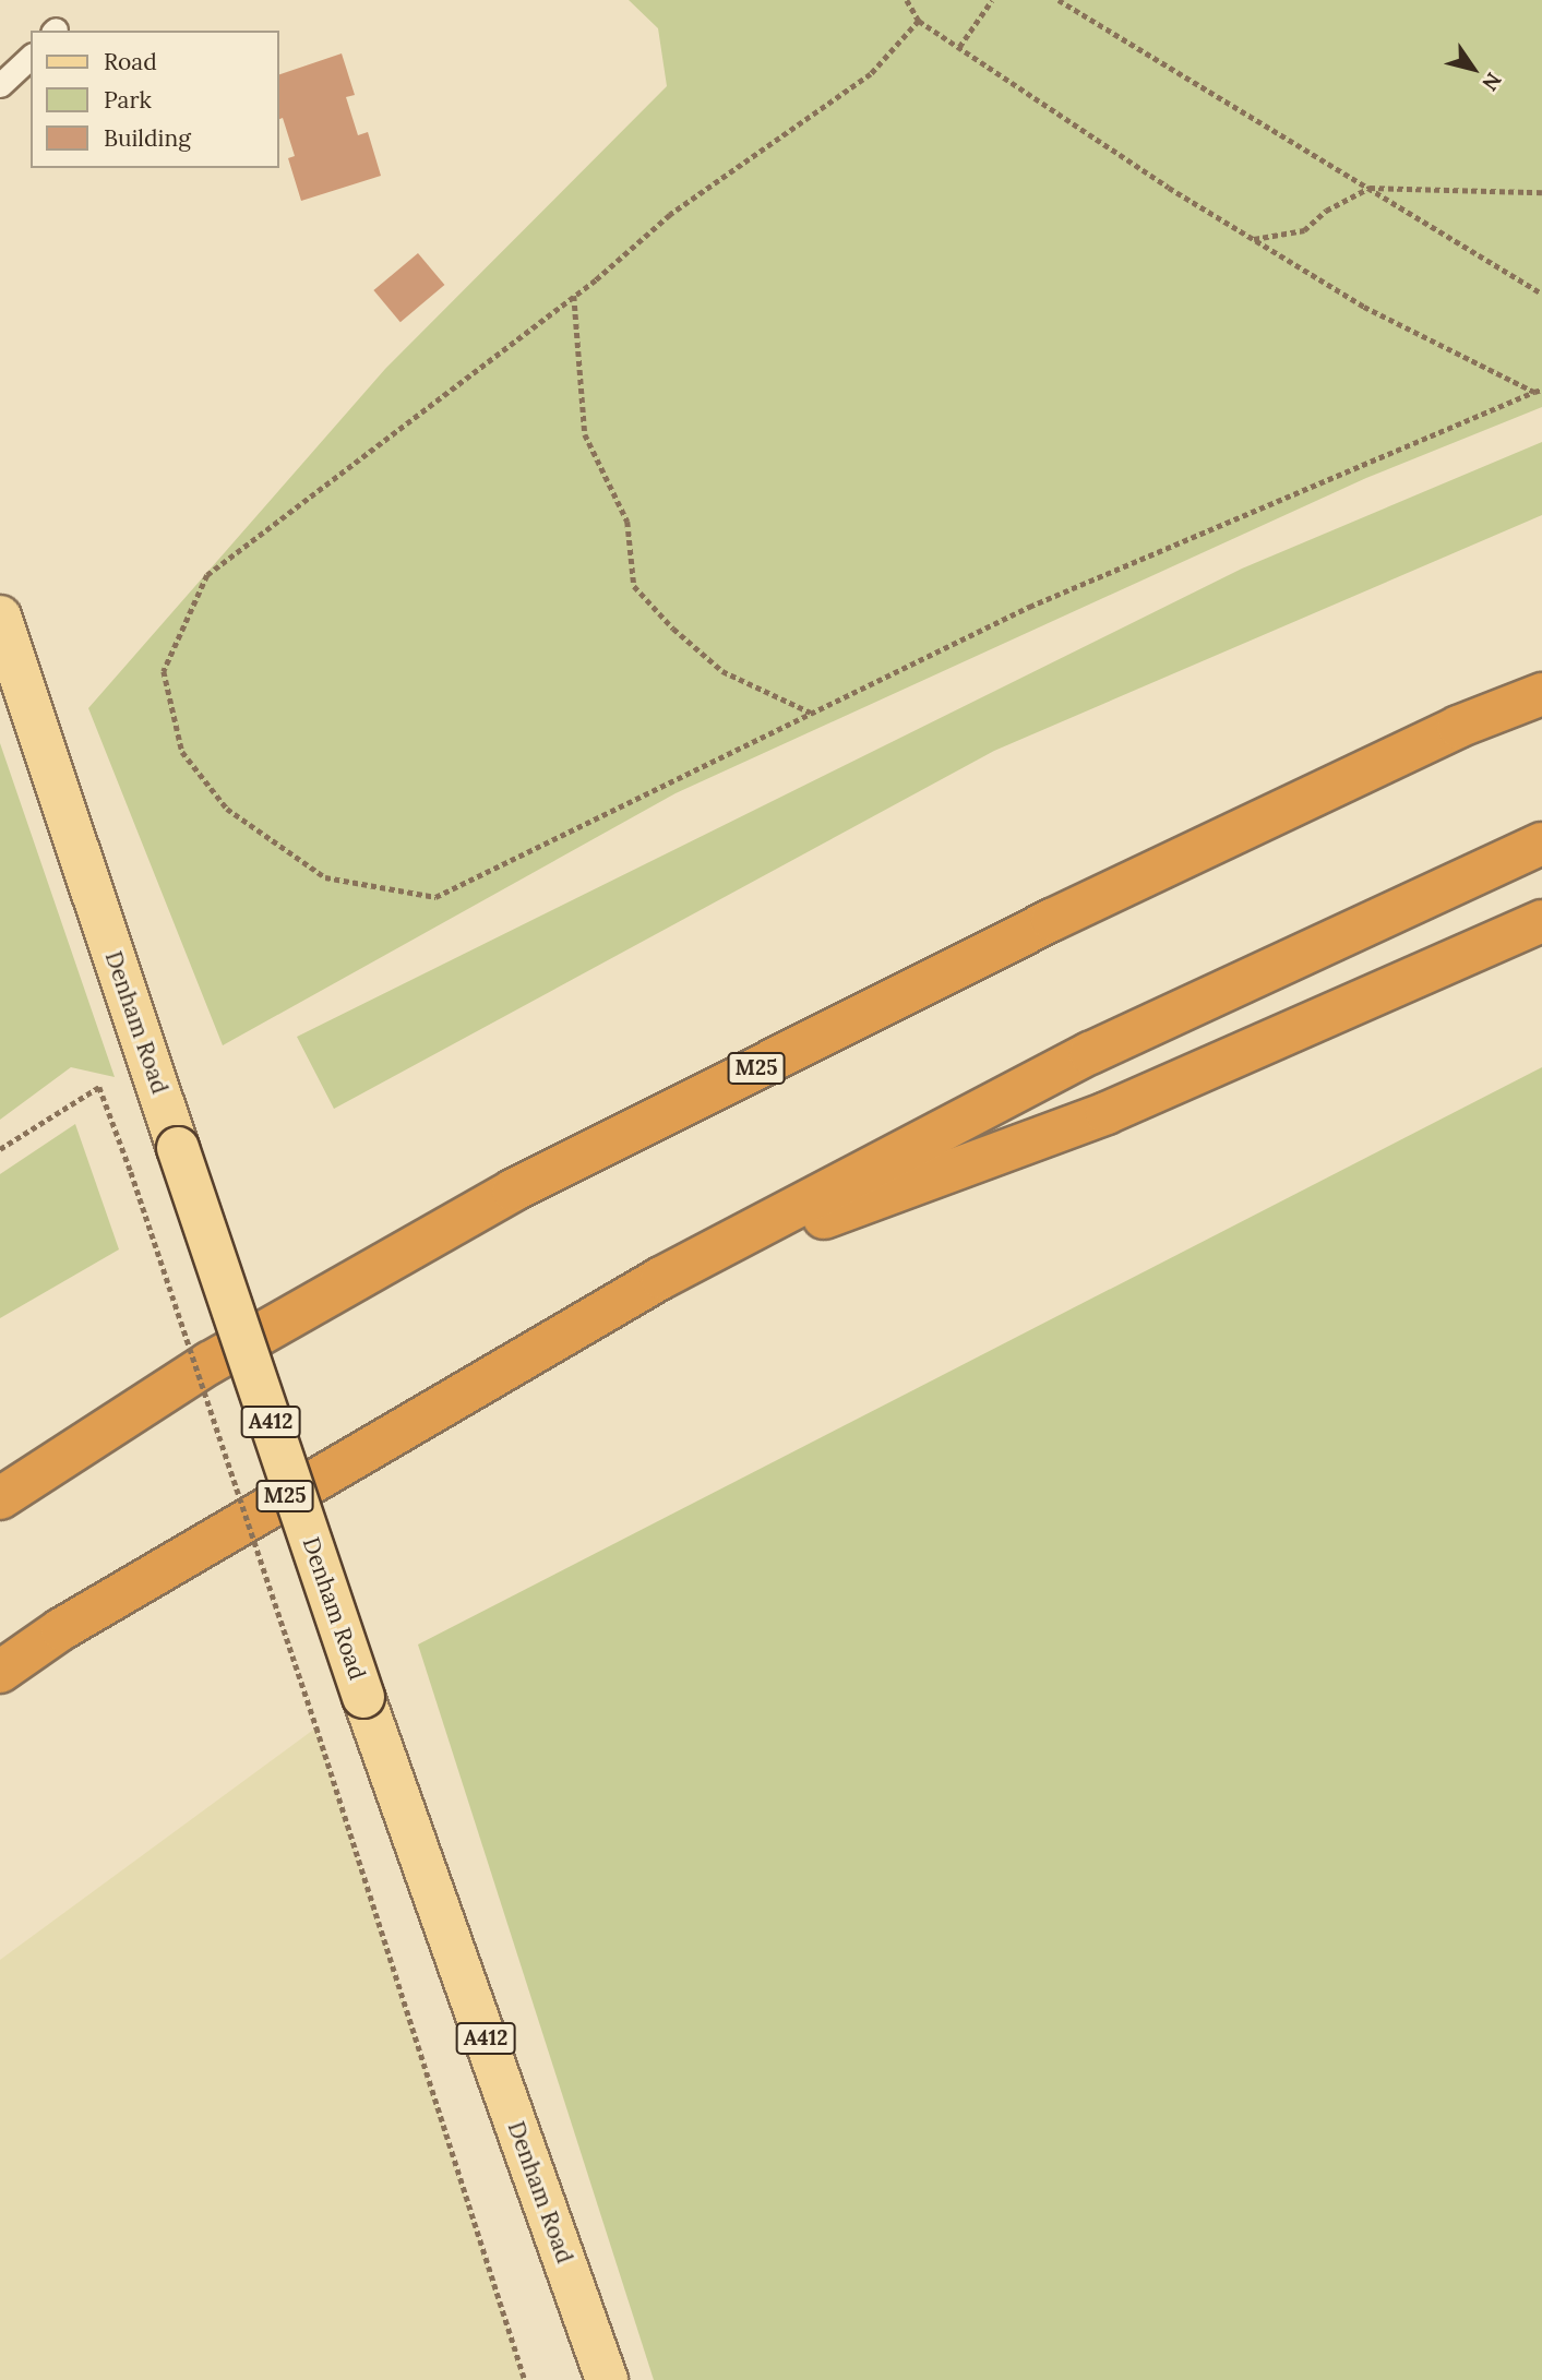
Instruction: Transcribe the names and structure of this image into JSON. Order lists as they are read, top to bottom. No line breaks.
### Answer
{"streets":{"highway":["M25"],"main road":["Denham Road","A412"]},"legend":["Road","Park","Building"],"north":"bottom right"}
